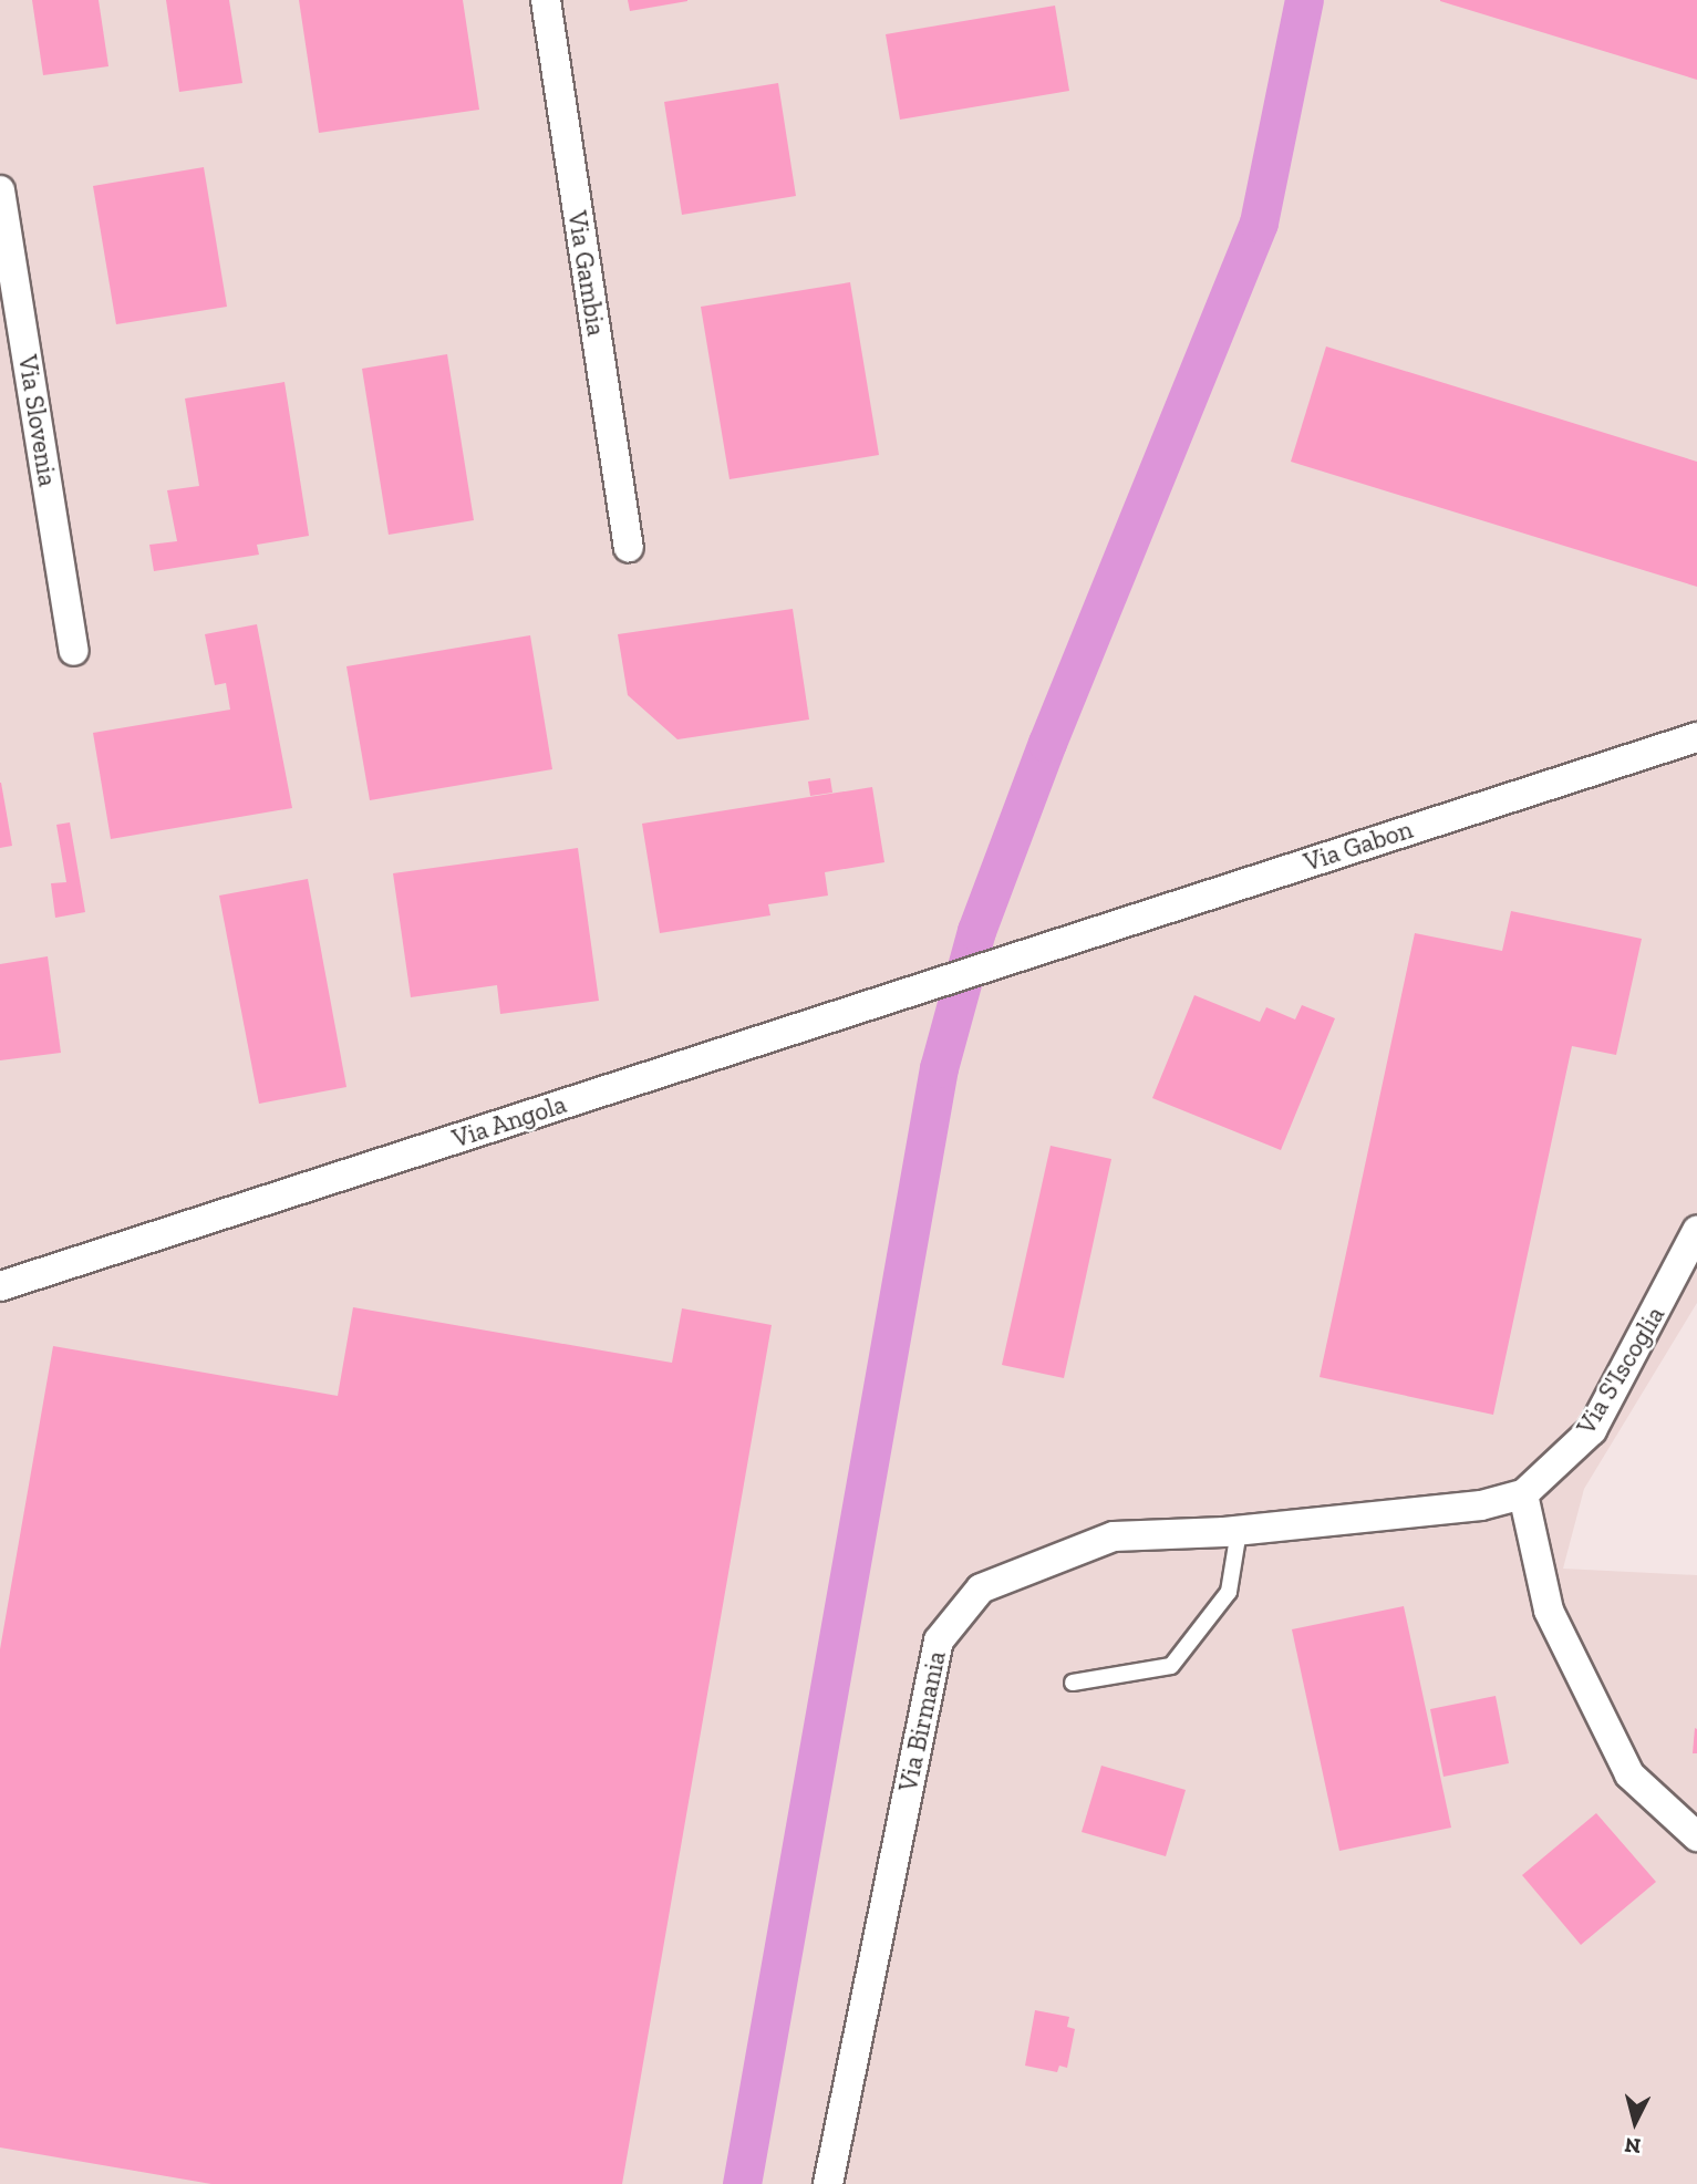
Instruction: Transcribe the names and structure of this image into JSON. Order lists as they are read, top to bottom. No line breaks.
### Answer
{"streets":{"street":["Via Gambia","Via Slovenia","Via Gabon","Via Angola","Via S'Iscoglia","Via Birmania"]},"crossings":[["Via Gabon","Via Angola"],["Via S'Iscoglia","Via Birmania"]],"north":"bottom"}
